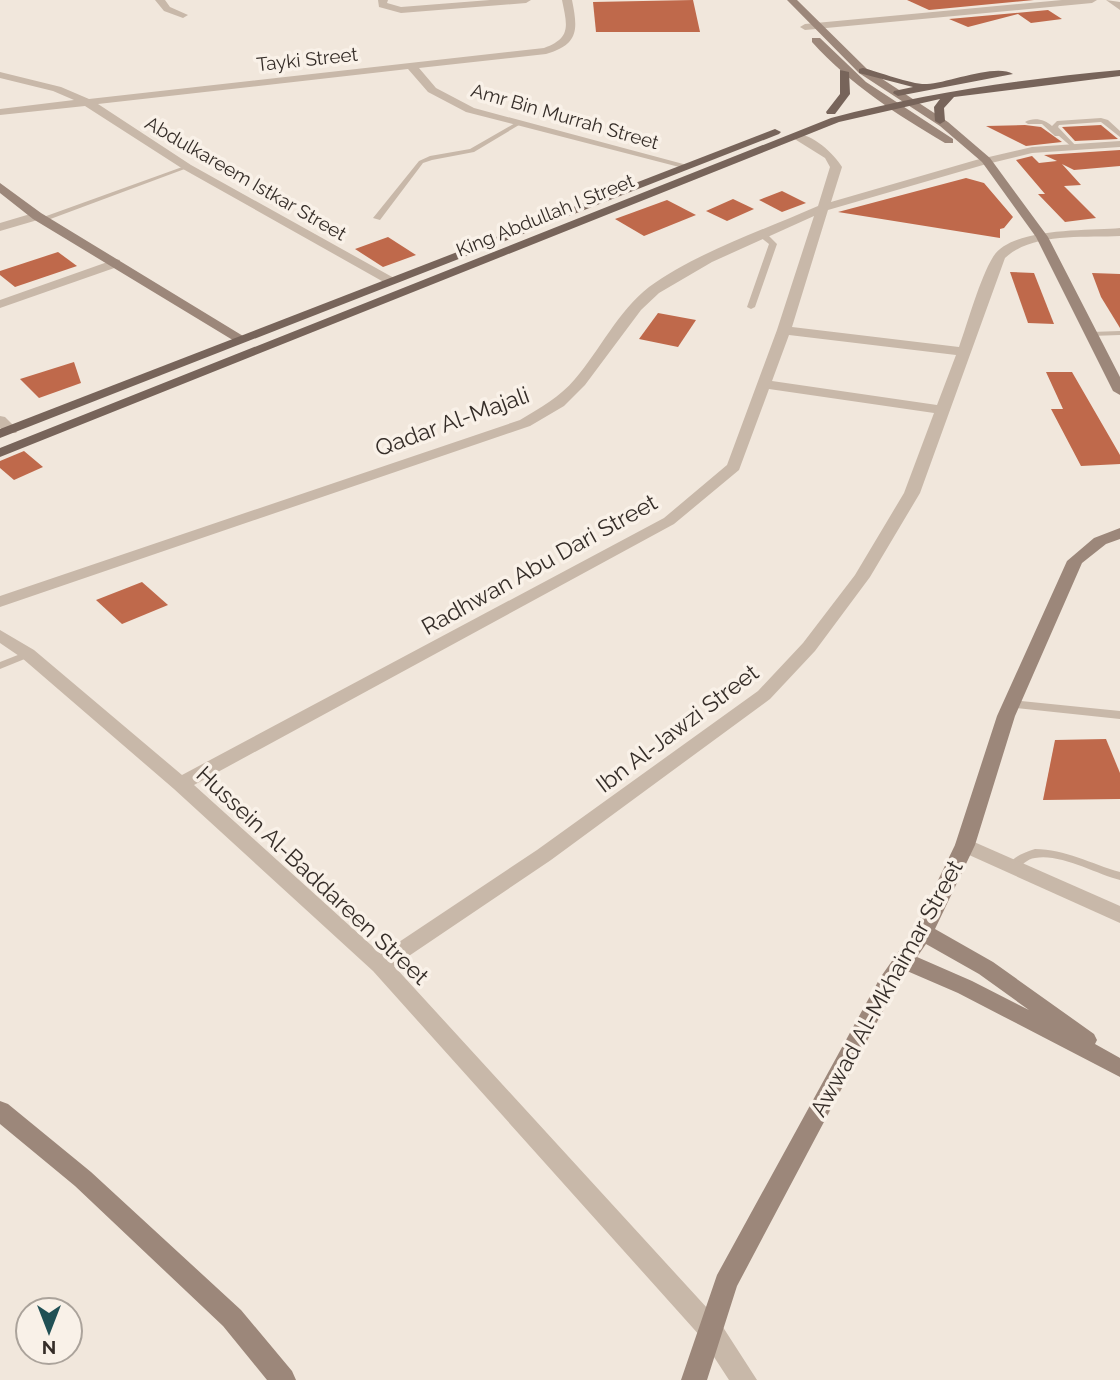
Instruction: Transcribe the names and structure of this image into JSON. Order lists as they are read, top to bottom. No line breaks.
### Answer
{"streets":{"main road":["King Abdullah I Street"],"street":["Tayki Street","Amr Bin Murrah Street","Abdulkareem Istkar Street","Qadar Al-Majali","Radhwan Abu Dari Street","Ibn Al-Jawzi Street","Hussein Al-Baddareen Street","Awwad Al-Mkhaimar Street"]},"crossings":[["Tayki Street","Amr Bin Murrah Street"],["Tayki Street","Abdulkareem Istkar Street"],["Amr Bin Murrah Street","King Abdullah I Street"],["Abdulkareem Istkar Street","King Abdullah I Street"],["King Abdullah I Street","Radhwan Abu Dari Street"],["Qadar Al-Majali","Radhwan Abu Dari Street"],["Radhwan Abu Dari Street","Hussein Al-Baddareen Street"],["Ibn Al-Jawzi Street","Hussein Al-Baddareen Street"],["Hussein Al-Baddareen Street","Awwad Al-Mkhaimar Street"]],"north":"bottom"}
